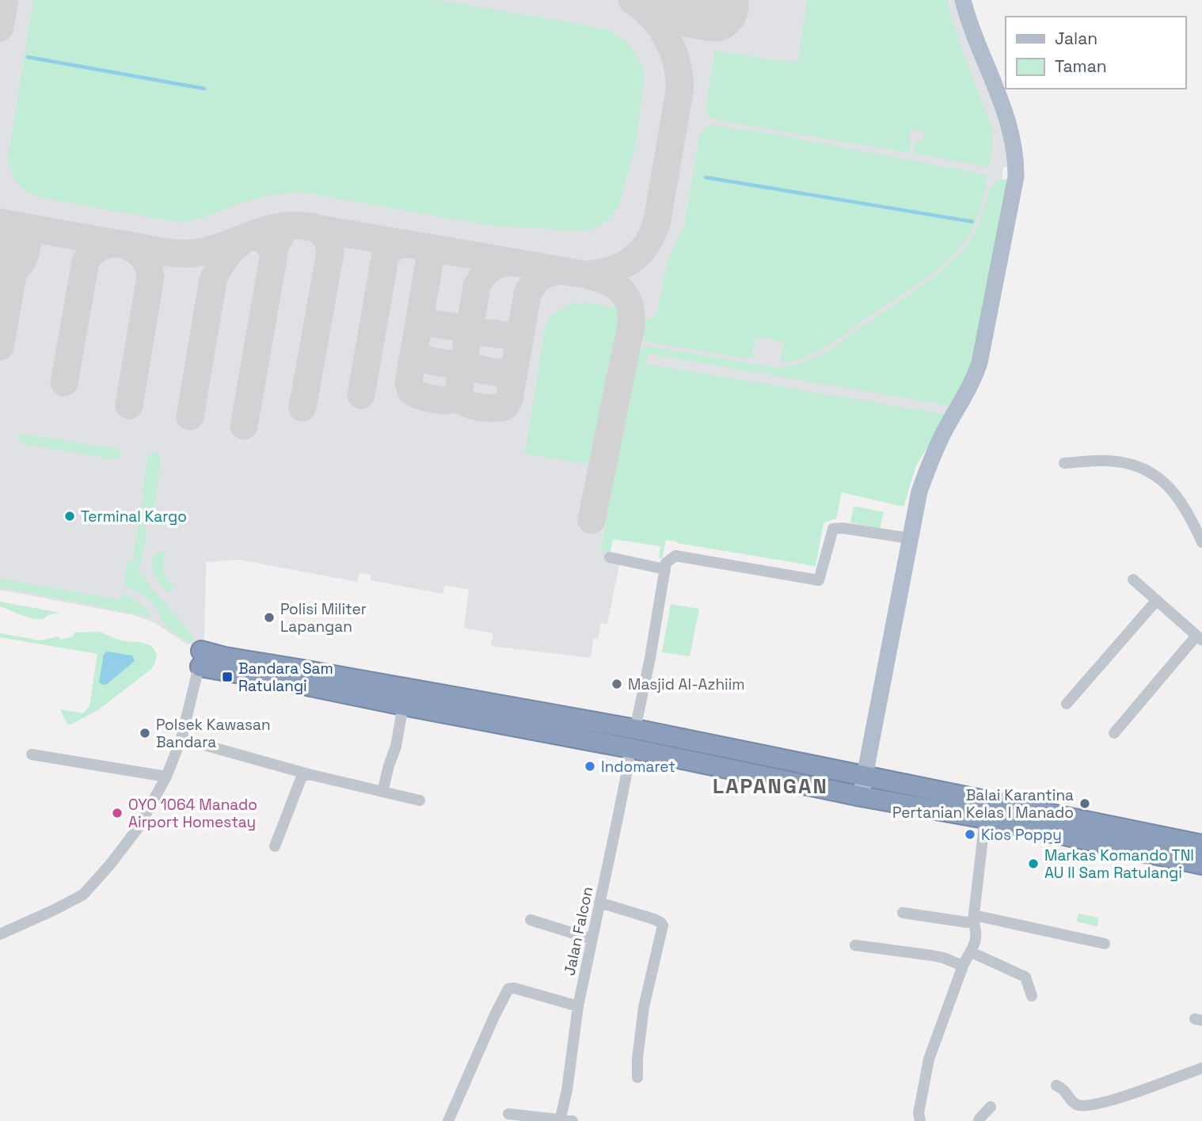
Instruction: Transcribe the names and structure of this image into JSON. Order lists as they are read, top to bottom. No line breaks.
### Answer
{"streets":{"street":["Jalan Falcon"]},"districts":["LAPANGAN"],"places":{"other":["Terminal Kargo","Polisi Militer Lapangan","Masjid Al-Azhiim","Polsek Kawasan Bandara","Indomaret","Balai Karantina Pertanian Kelas I Manado","OYO 1064 Manado Airport Homestay","Kios Poppy","Markas Komando TNI AU II Sam Ratulangi"],"transit":["Bandara Sam Ratulangi"]},"legend":["Jalan","Taman"]}
